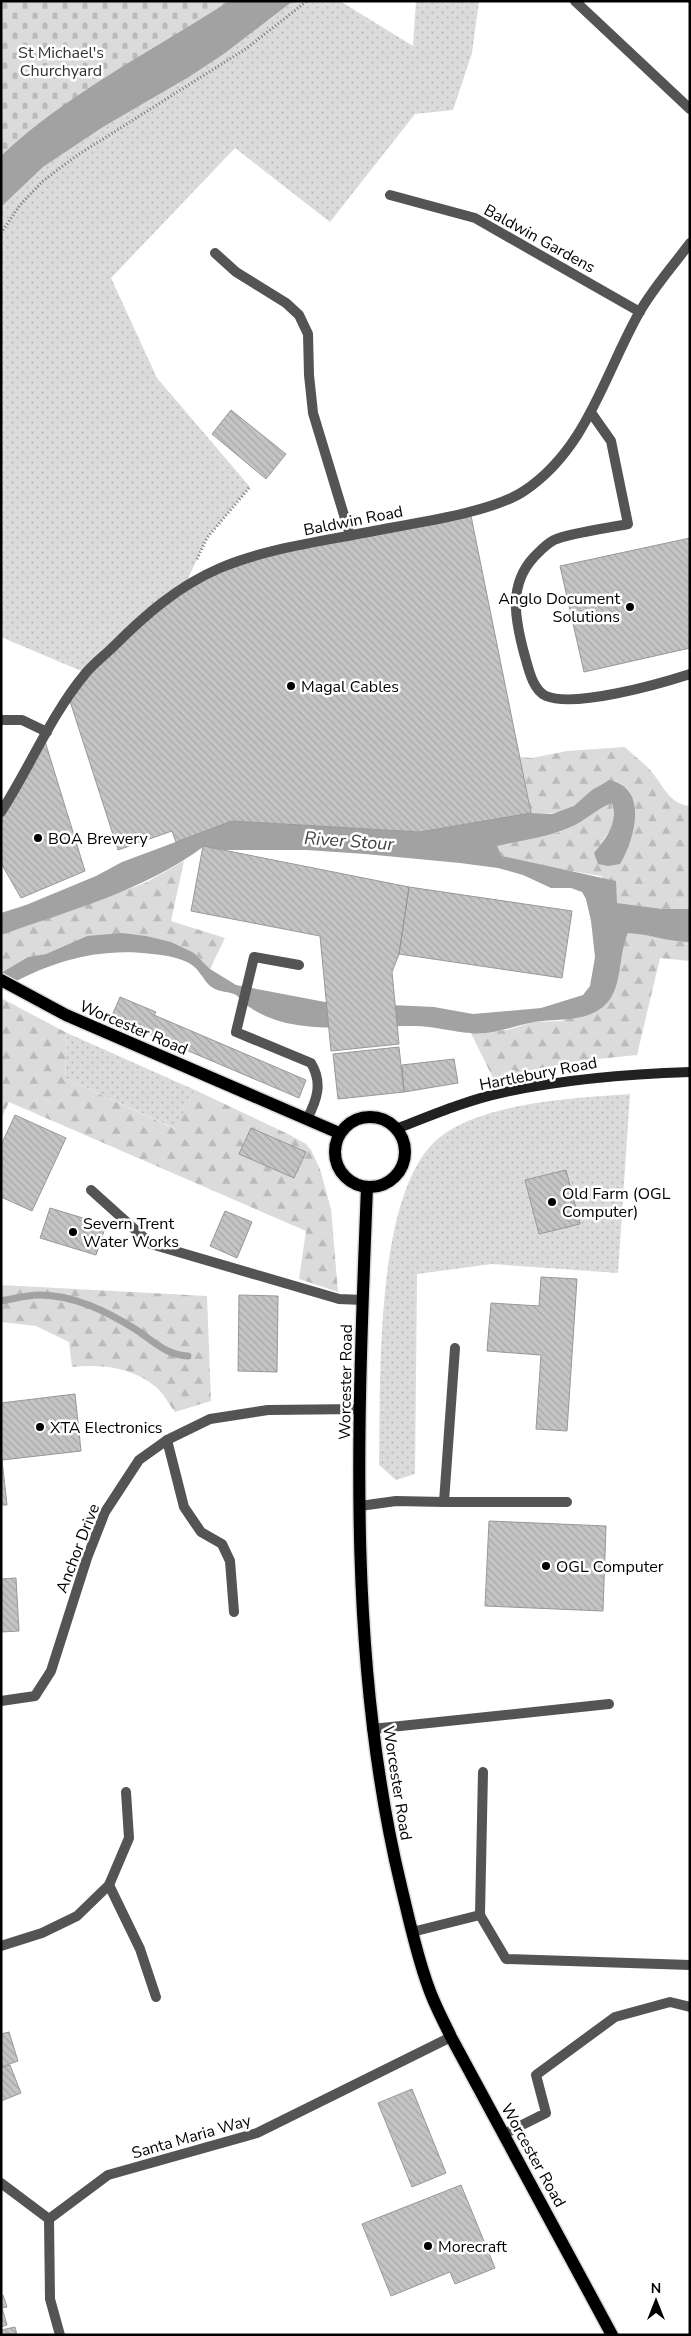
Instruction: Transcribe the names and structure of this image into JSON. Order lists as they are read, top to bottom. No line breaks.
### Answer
{"streets":{"main road":["Worcester Road","Hartlebury Road"],"street":["Baldwin Gardens","Baldwin Road","Anchor Drive","Santa Maria Way"]},"crossings":[["Baldwin Gardens","Baldwin Road"],["Worcester Road","Hartlebury Road"],["Worcester Road","Anchor Drive"],["Worcester Road","Santa Maria Way"]],"water":["River Stour"],"parks":["St Michael's Churchyard"],"places":["Anglo Document Solutions","Magal Cables","BOA Brewery","Old Farm (OGL Computer)","Severn Trent Water Works","XTA Electronics","OGL Computer","Morecraft"],"north":"top"}
